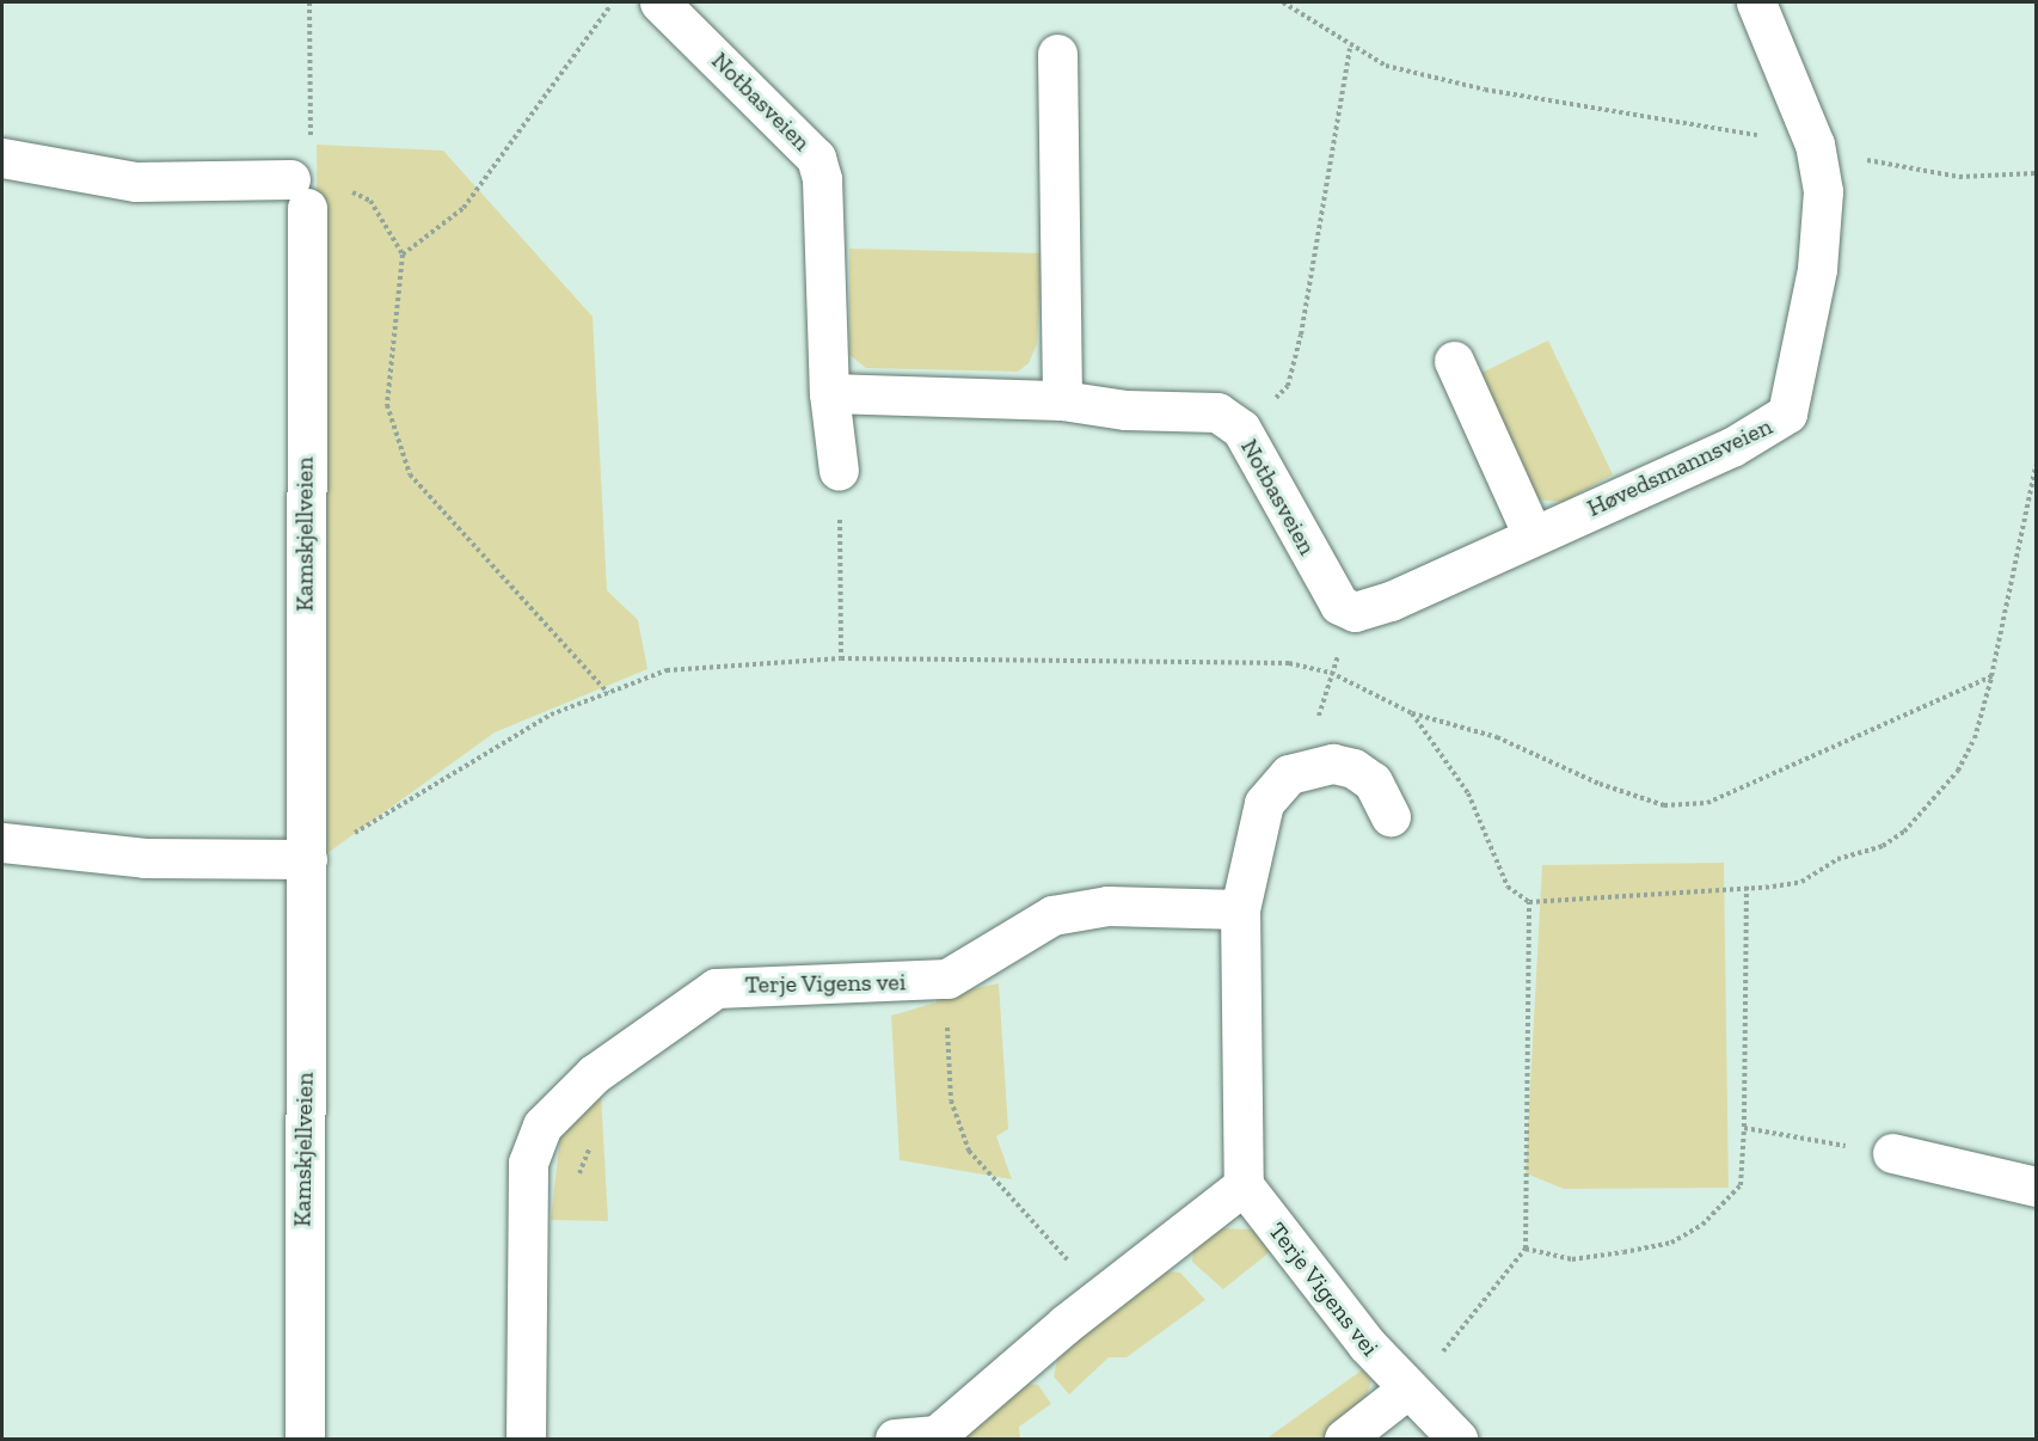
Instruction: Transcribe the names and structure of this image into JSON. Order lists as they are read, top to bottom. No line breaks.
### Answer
{"streets":{"street":["Notbasveien","Høvedsmannsveien","Kamskjellveien","Terje Vigens vei"]},"crossings":[["Notbasveien","Høvedsmannsveien"]]}
